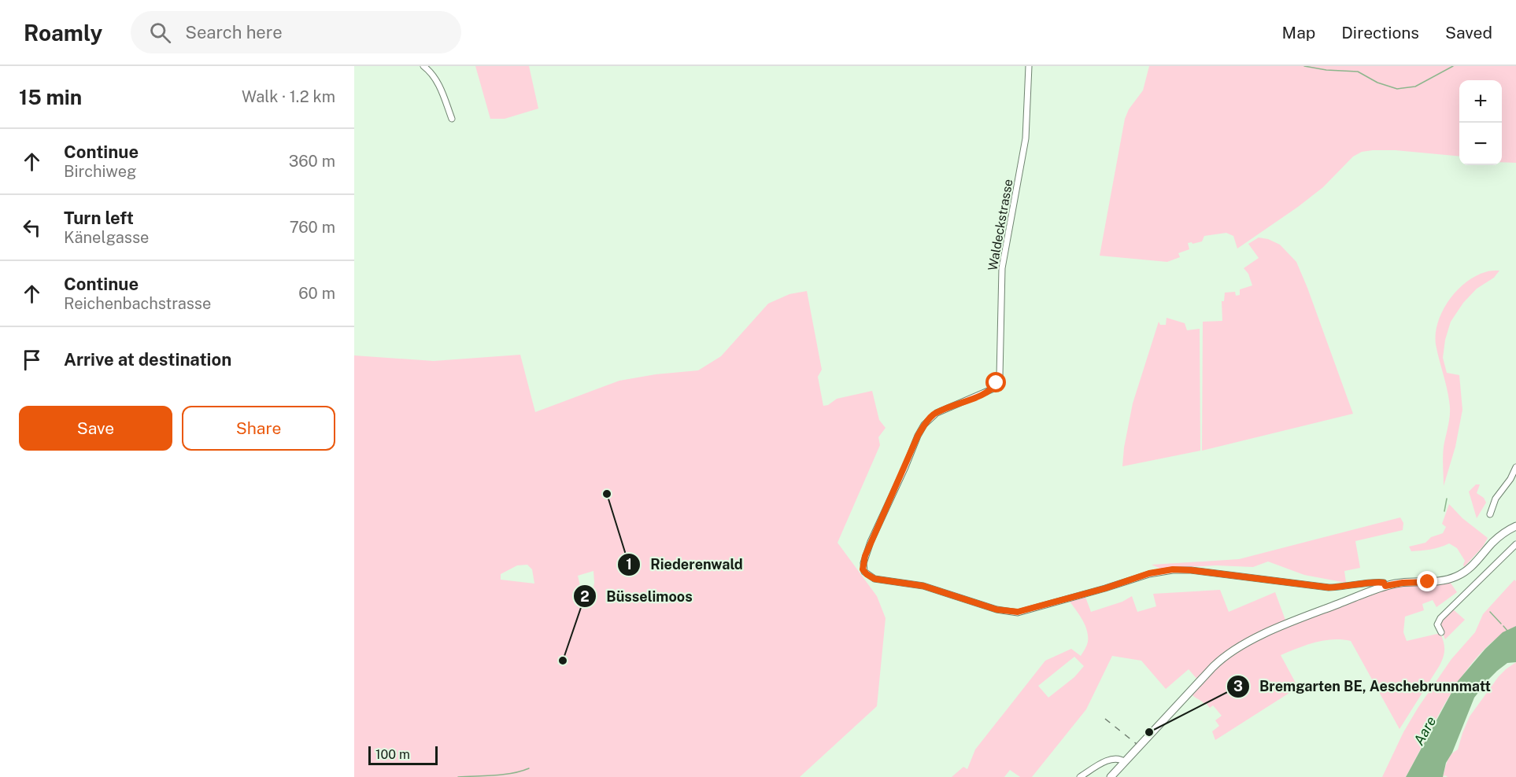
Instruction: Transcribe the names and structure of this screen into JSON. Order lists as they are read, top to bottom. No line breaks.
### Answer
{"streets":{"street":["Waldeckstrasse"]},"water":["Aare"],"places":["Riederenwald","Büsselimoos","Bremgarten BE, Aeschebrunnmatt"],"scale_bar":"100 m","page":{"header":"Roamly","search":"Search here","nav":["Map","Directions","Saved"],"heading":["15 min","Walk · 1.2 km"],"map_buttons":["+","−"],"list":[["Continue","Birchiweg","360 m"],["Turn left","Känelgasse","760 m"],["Continue","Reichenbachstrasse","60 m"],"Arrive at destination"],"buttons":["Save","Share"],"scale":"100 m"}}
